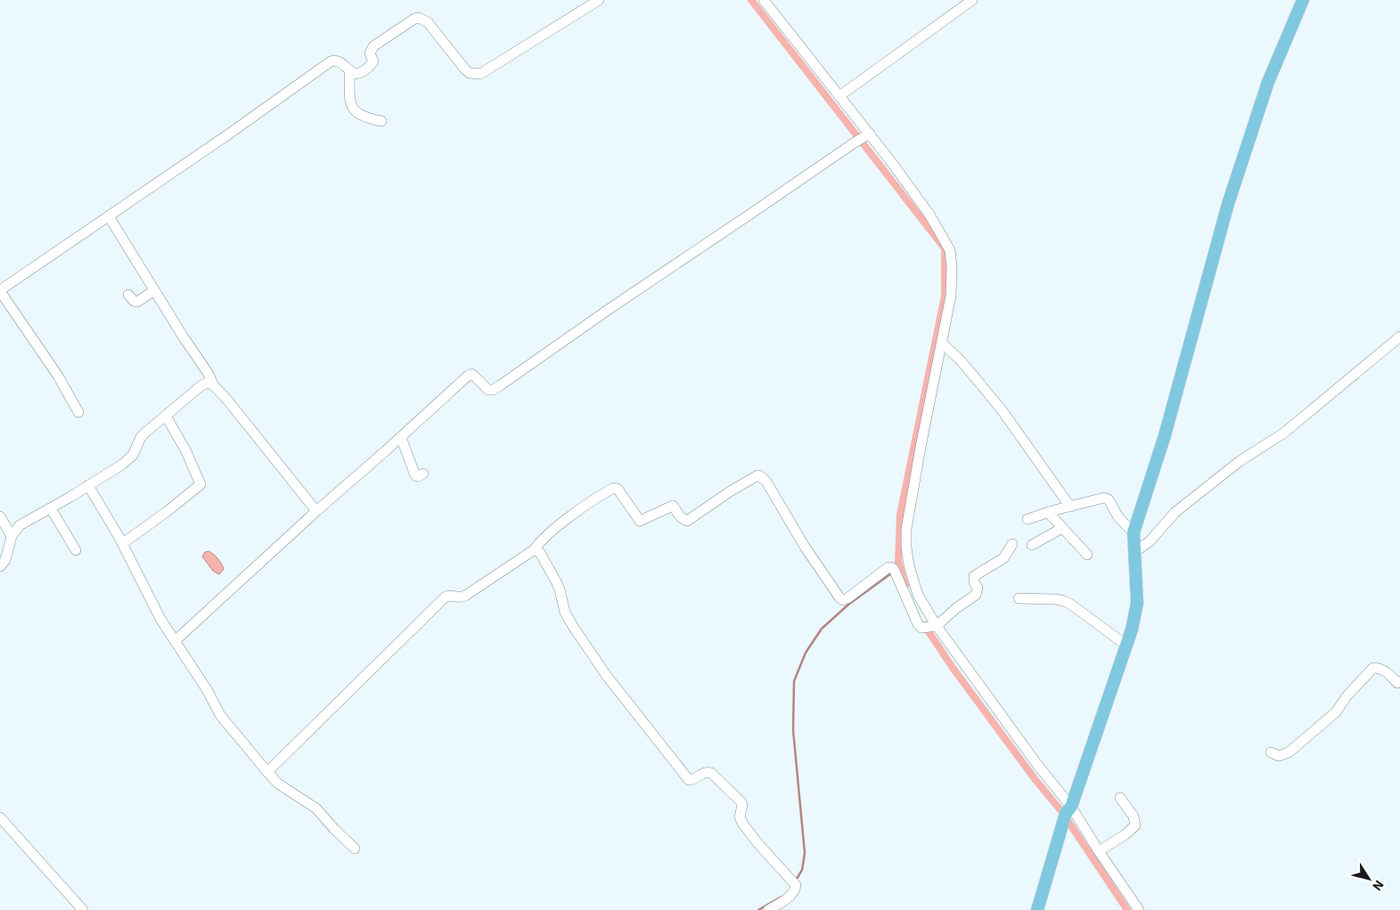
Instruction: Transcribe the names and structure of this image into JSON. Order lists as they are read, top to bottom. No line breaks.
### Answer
{"north":"bottom right"}
